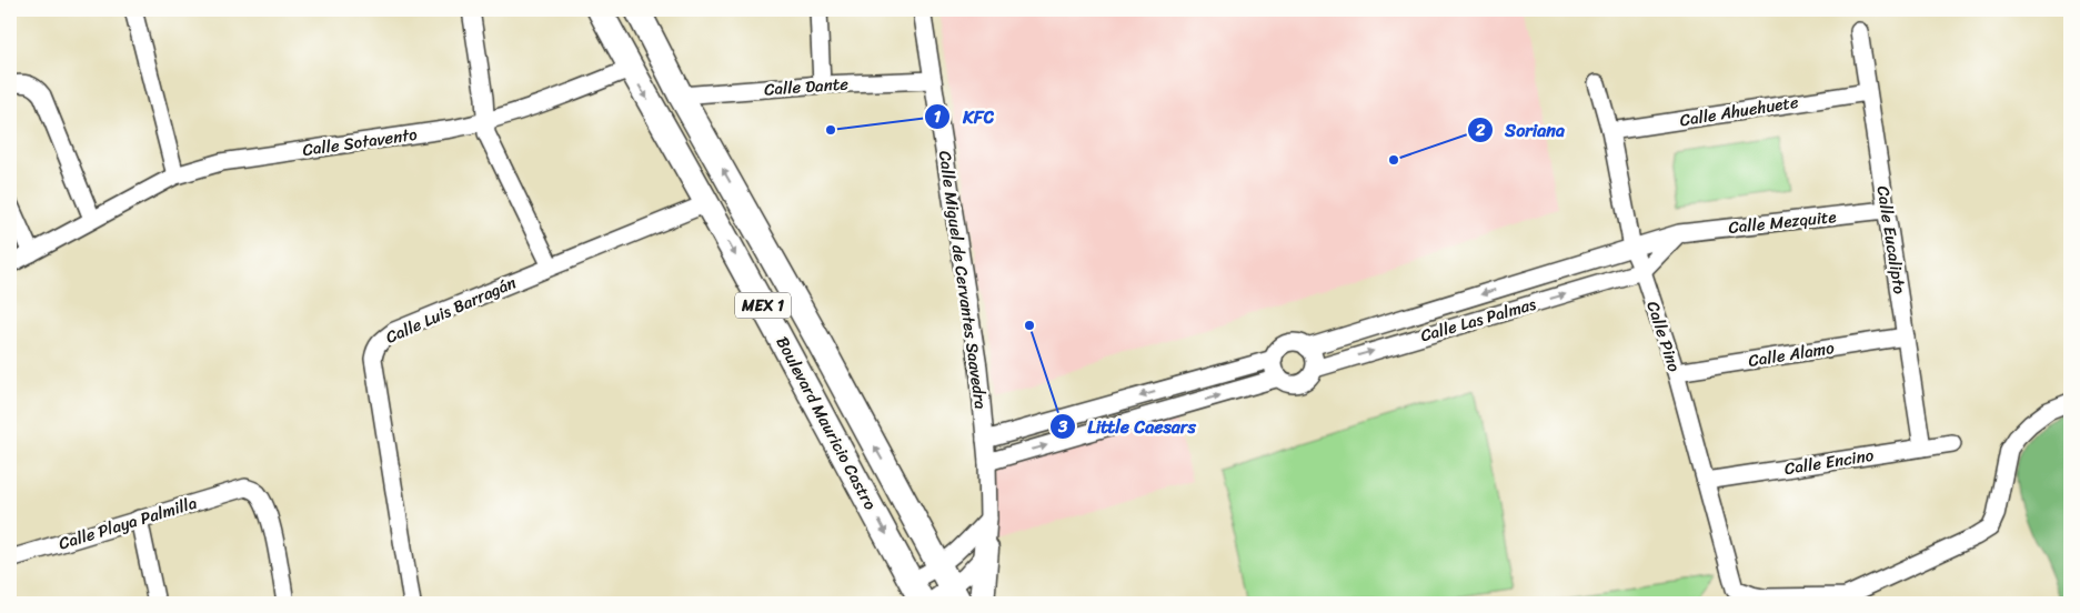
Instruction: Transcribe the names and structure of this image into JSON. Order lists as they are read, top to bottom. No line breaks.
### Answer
{"streets":{"main road":["MEX 1","Boulevard Mauricio Castro"],"street":["Calle Dante","Calle Ahuehuete","Calle Sotavento","Calle Mezquite","Calle Eucalipto","Calle Miguel de Cervantes Saavedra","Calle Luis Barragán","Calle Las Palmas","Calle Pino","Calle Alamo","Calle Encino","Calle Playa Palmilla"]},"crossings":[["Calle Dante","Calle Miguel de Cervantes Saavedra"],["Calle Dante","Boulevard Mauricio Castro"],["Calle Ahuehuete","Calle Eucalipto"],["Calle Ahuehuete","Calle Pino"],["Calle Sotavento","Boulevard Mauricio Castro"],["Calle Mezquite","Calle Eucalipto"],["Calle Mezquite","Calle Las Palmas"],["Calle Mezquite","Calle Pino"],["Calle Eucalipto","Calle Alamo"],["Calle Eucalipto","Calle Encino"],["Calle Luis Barragán","Boulevard Mauricio Castro"],["Calle Las Palmas","Calle Pino"],["Calle Pino","Calle Alamo"],["Calle Pino","Calle Encino"]],"places":["KFC","Soriana","Little Caesars"]}
